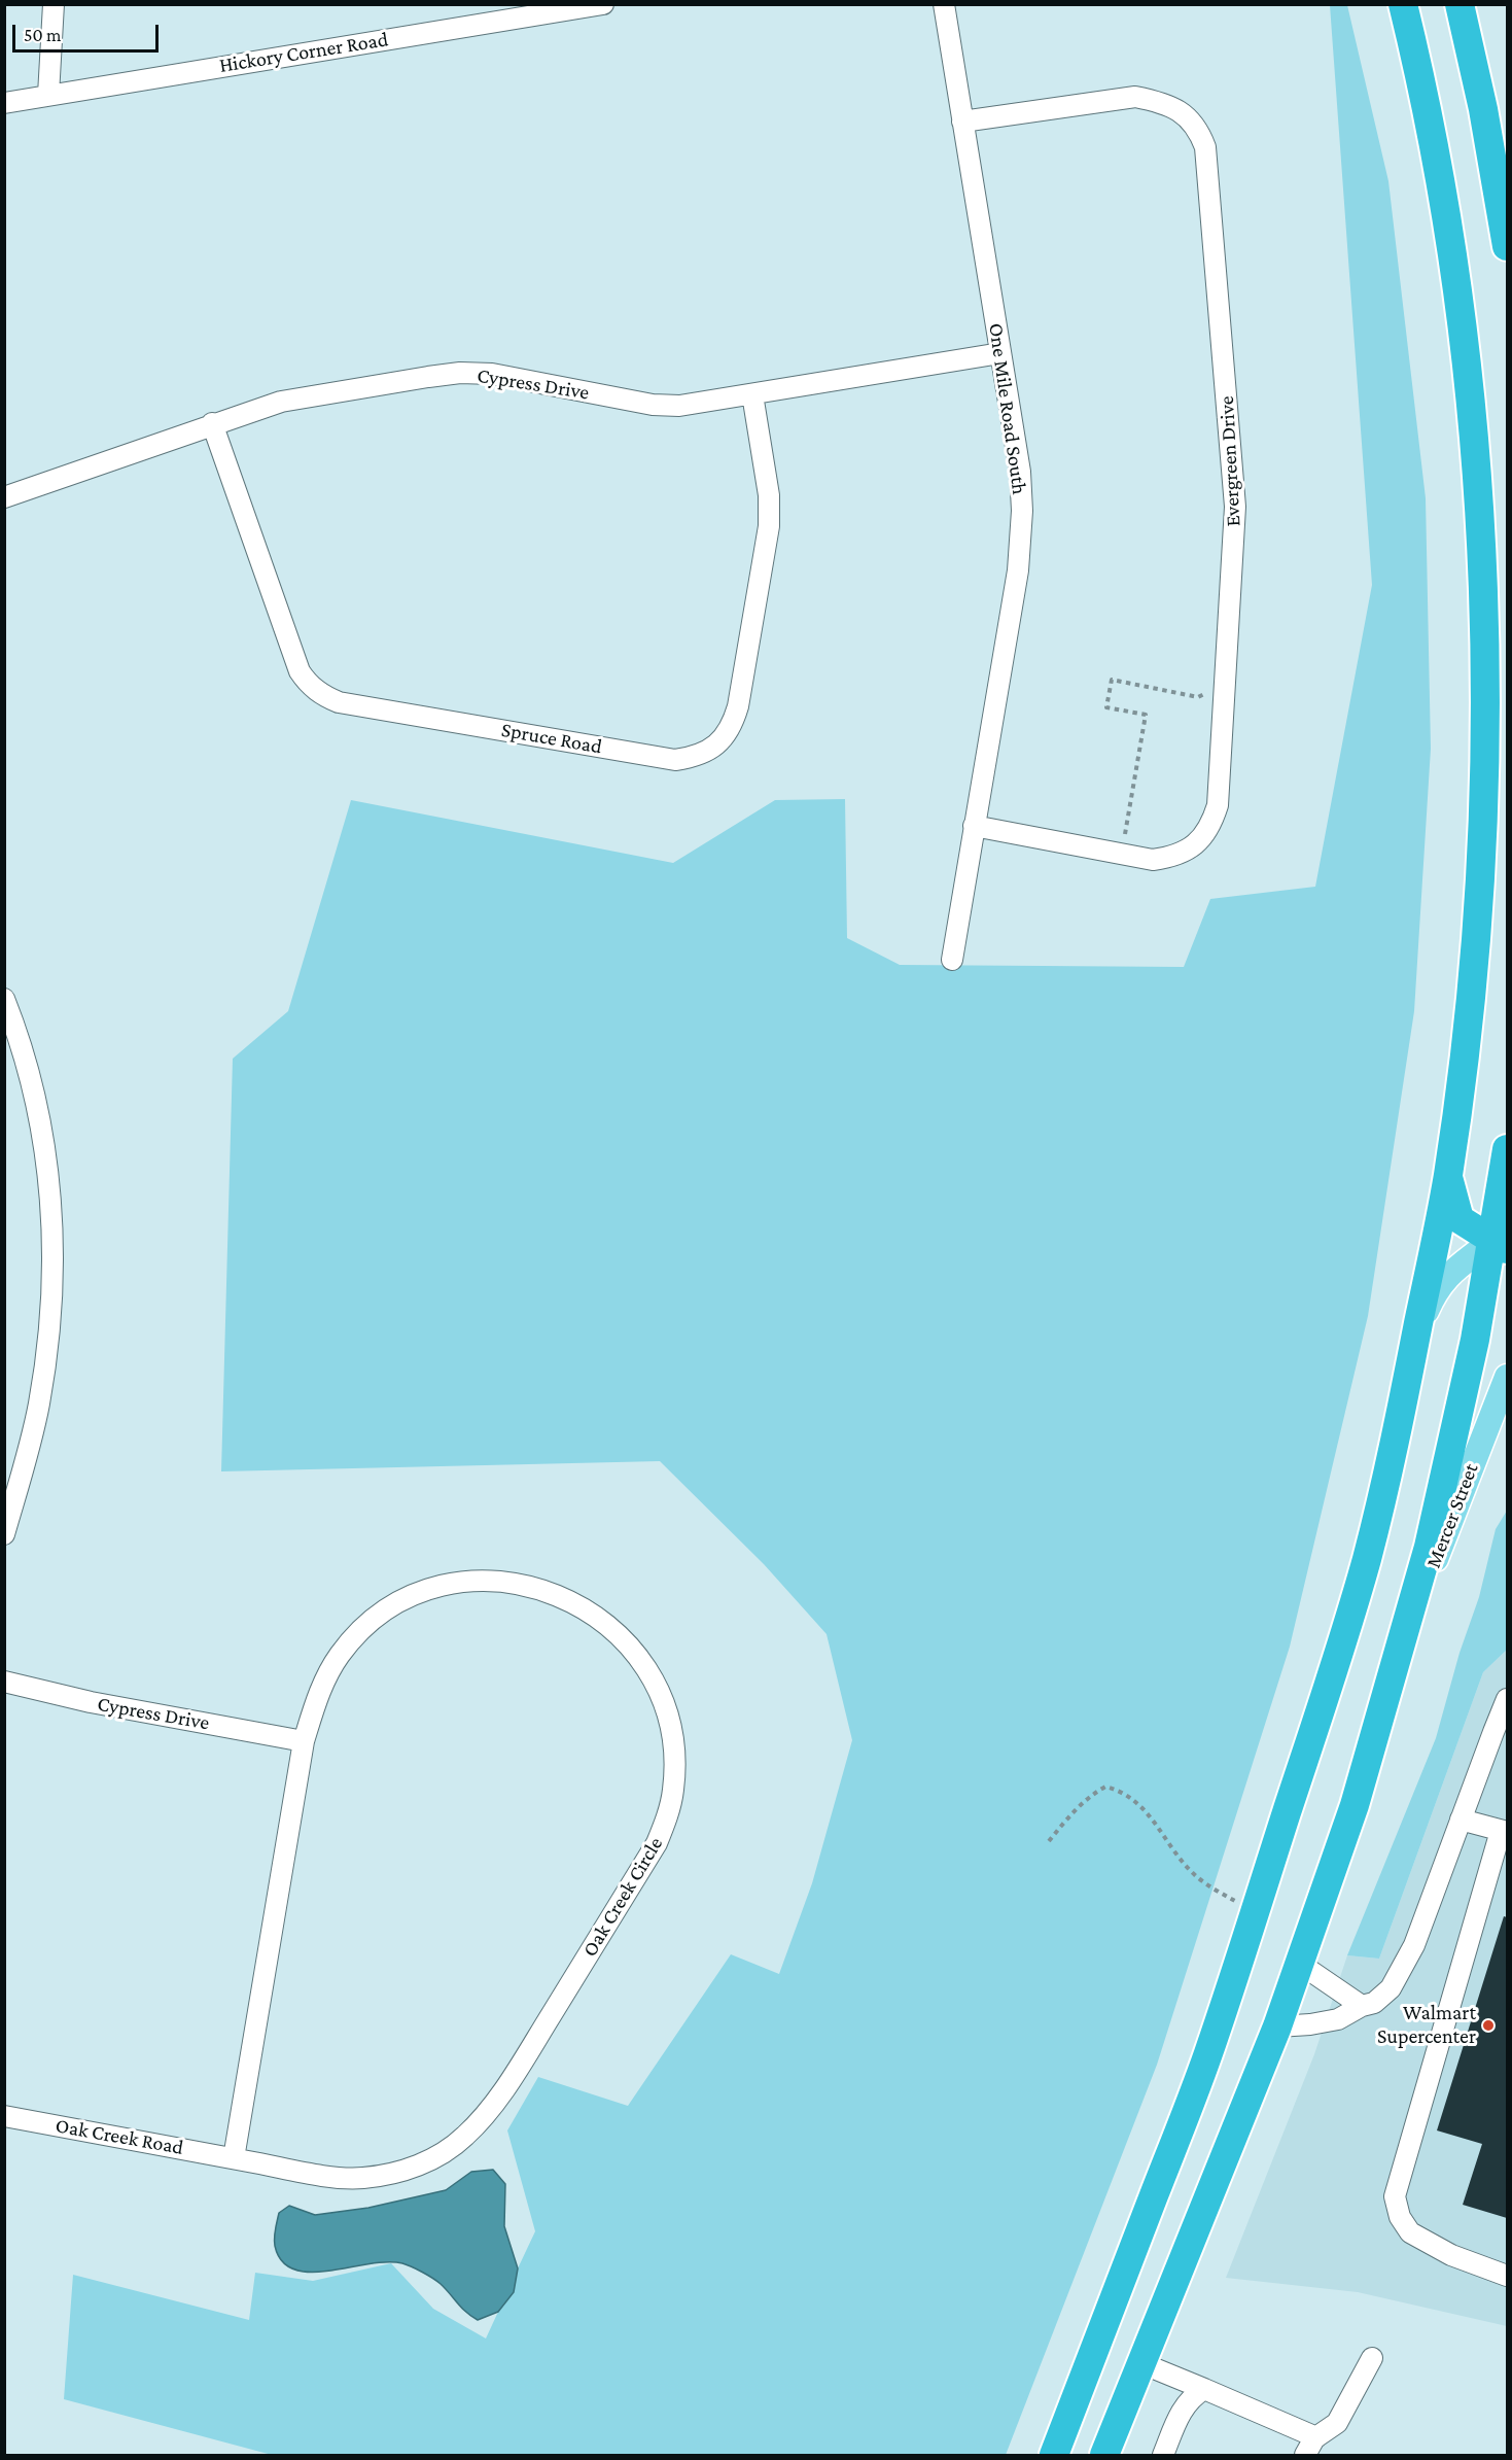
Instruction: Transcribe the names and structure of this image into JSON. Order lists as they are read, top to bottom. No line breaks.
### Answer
{"streets":{"main road":["Mercer Street"],"street":["Hickory Corner Road","Cypress Drive","One Mile Road South","Evergreen Drive","Spruce Road","Oak Creek Circle","Oak Creek Road"]},"crossings":[["Cypress Drive","One Mile Road South"],["Cypress Drive","Spruce Road"],["Cypress Drive","Oak Creek Circle"],["One Mile Road South","Evergreen Drive"],["Oak Creek Circle","Oak Creek Road"]],"places":["Walmart Supercenter"],"scale_bar":"50 m"}
